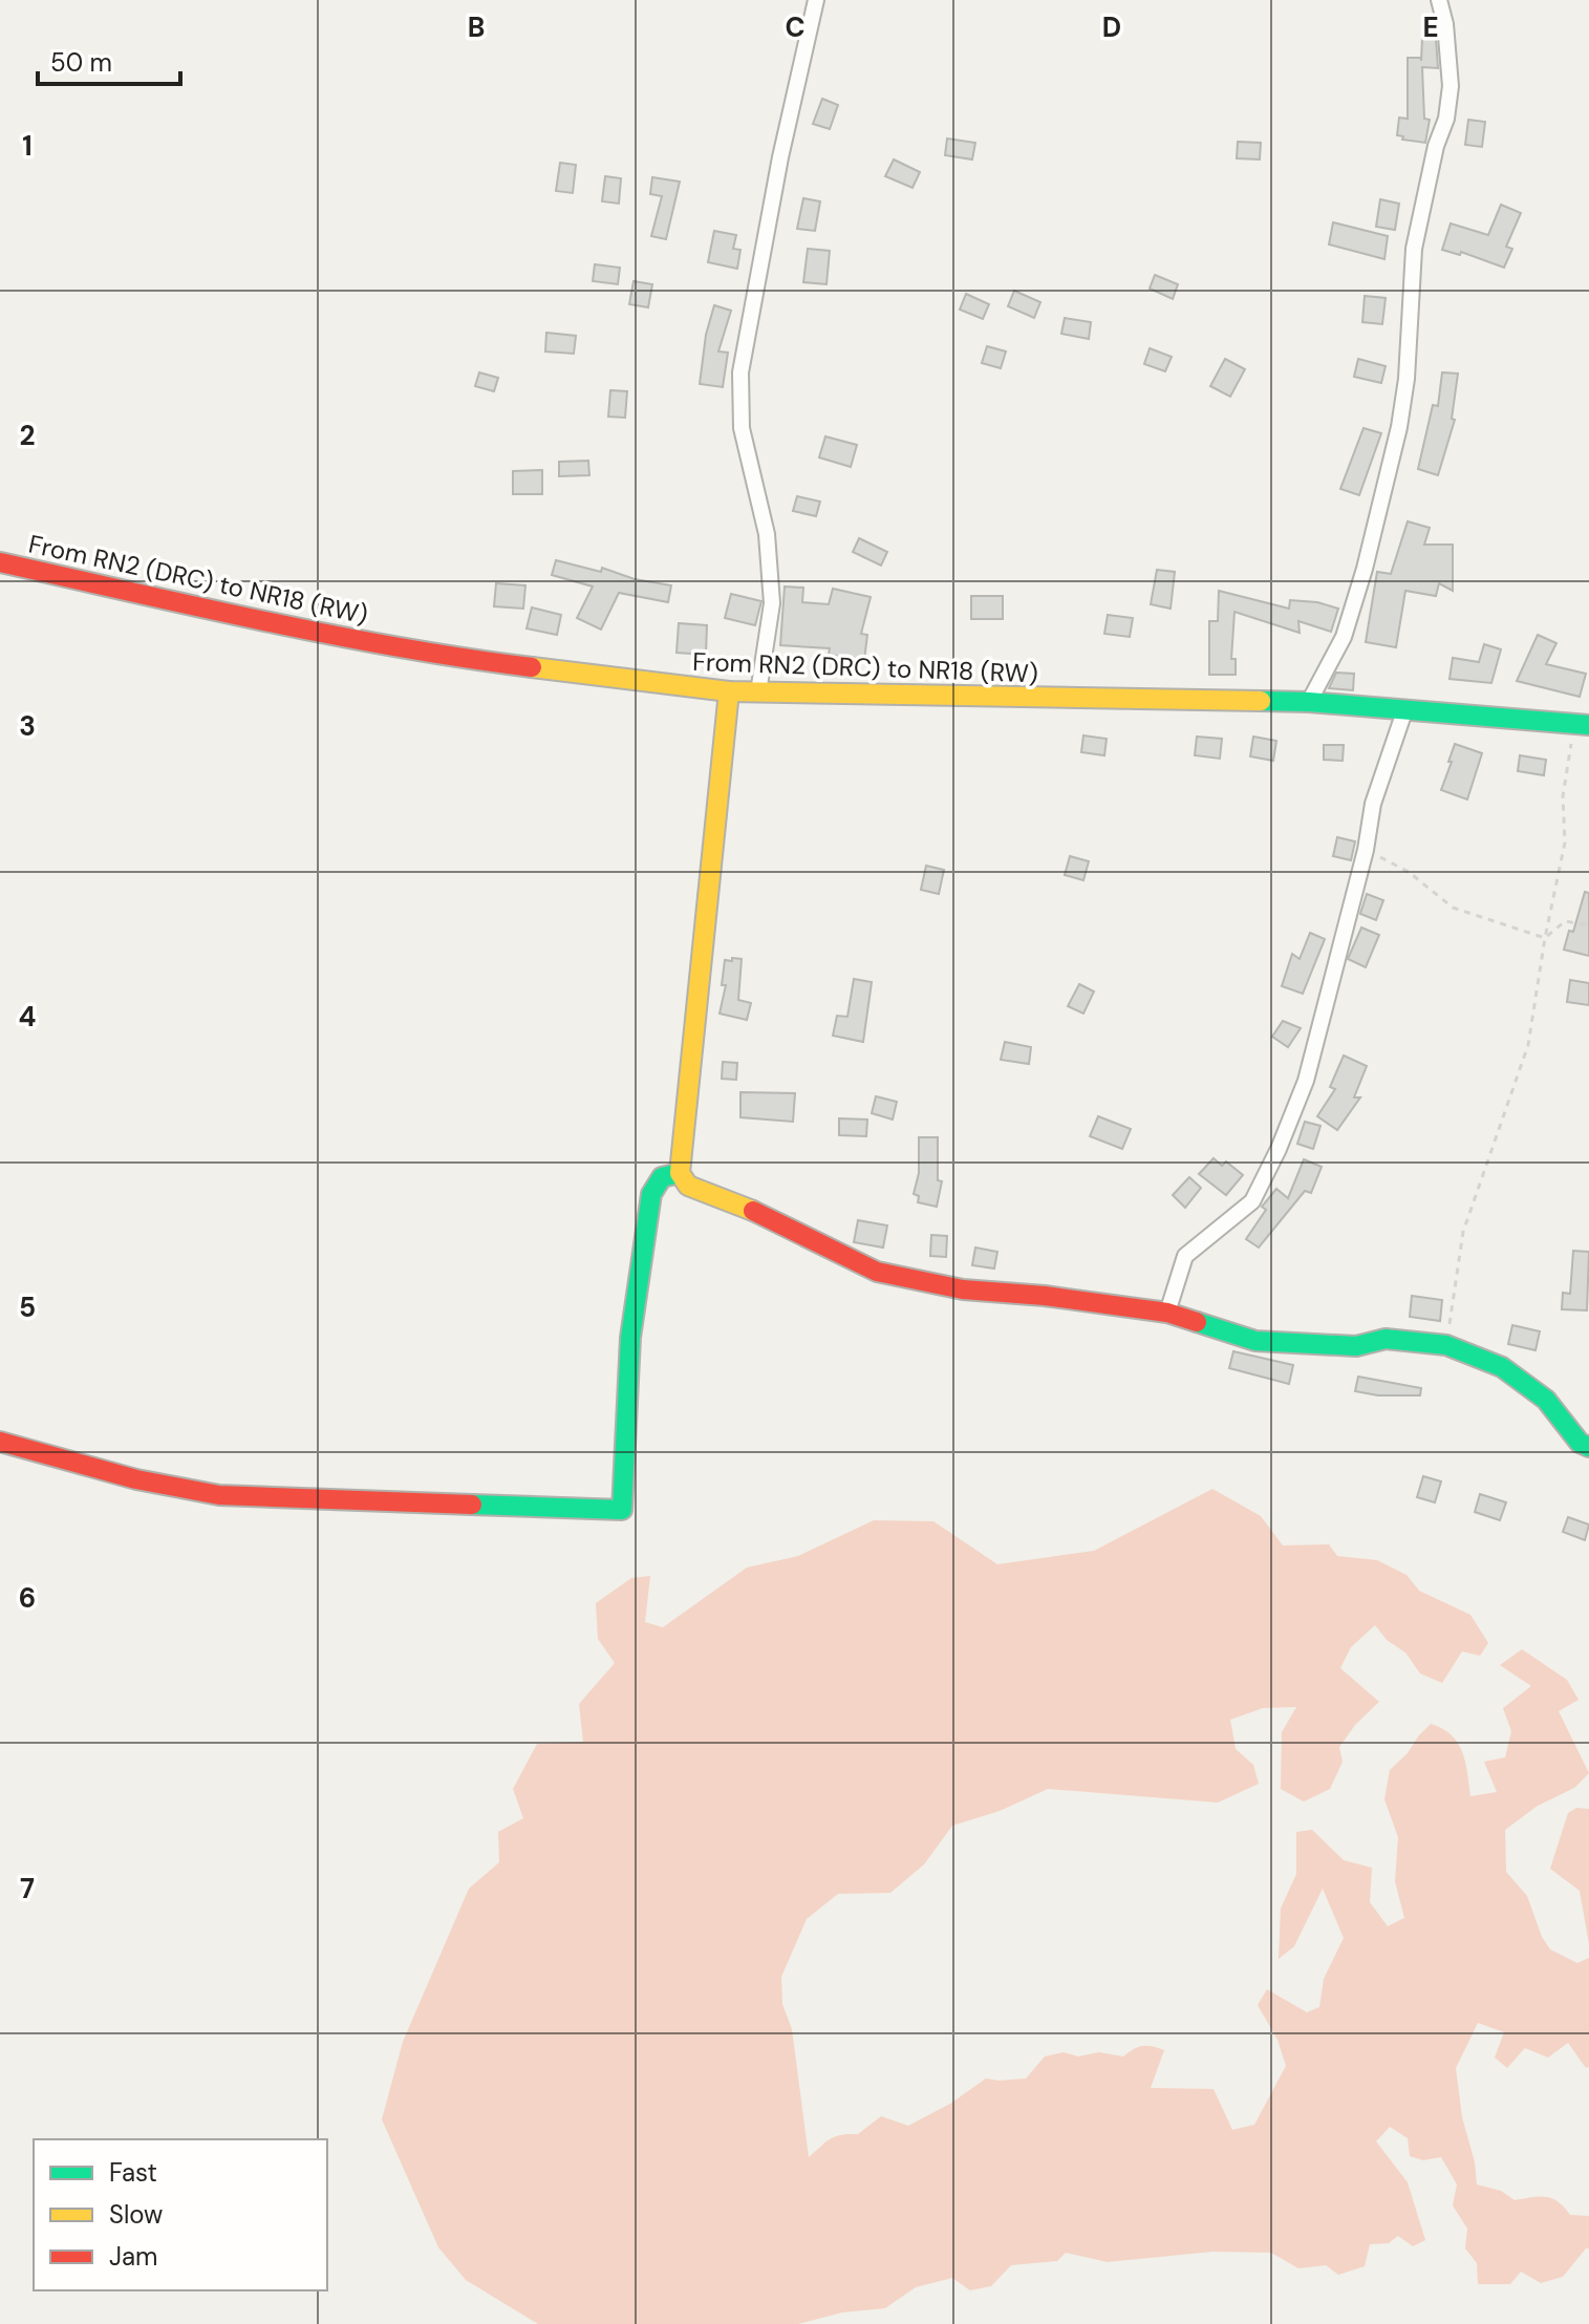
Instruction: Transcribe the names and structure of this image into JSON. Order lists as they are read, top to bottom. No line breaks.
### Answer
{"streets":{"street":["From RN2 (DRC) to NR18 (RW)"]},"legend":["Fast","Slow","Jam"],"scale_bar":"50 m","grid":{"columns":["B","C","D","E"],"rows":["1","2","3","4","5","6","7"]}}
